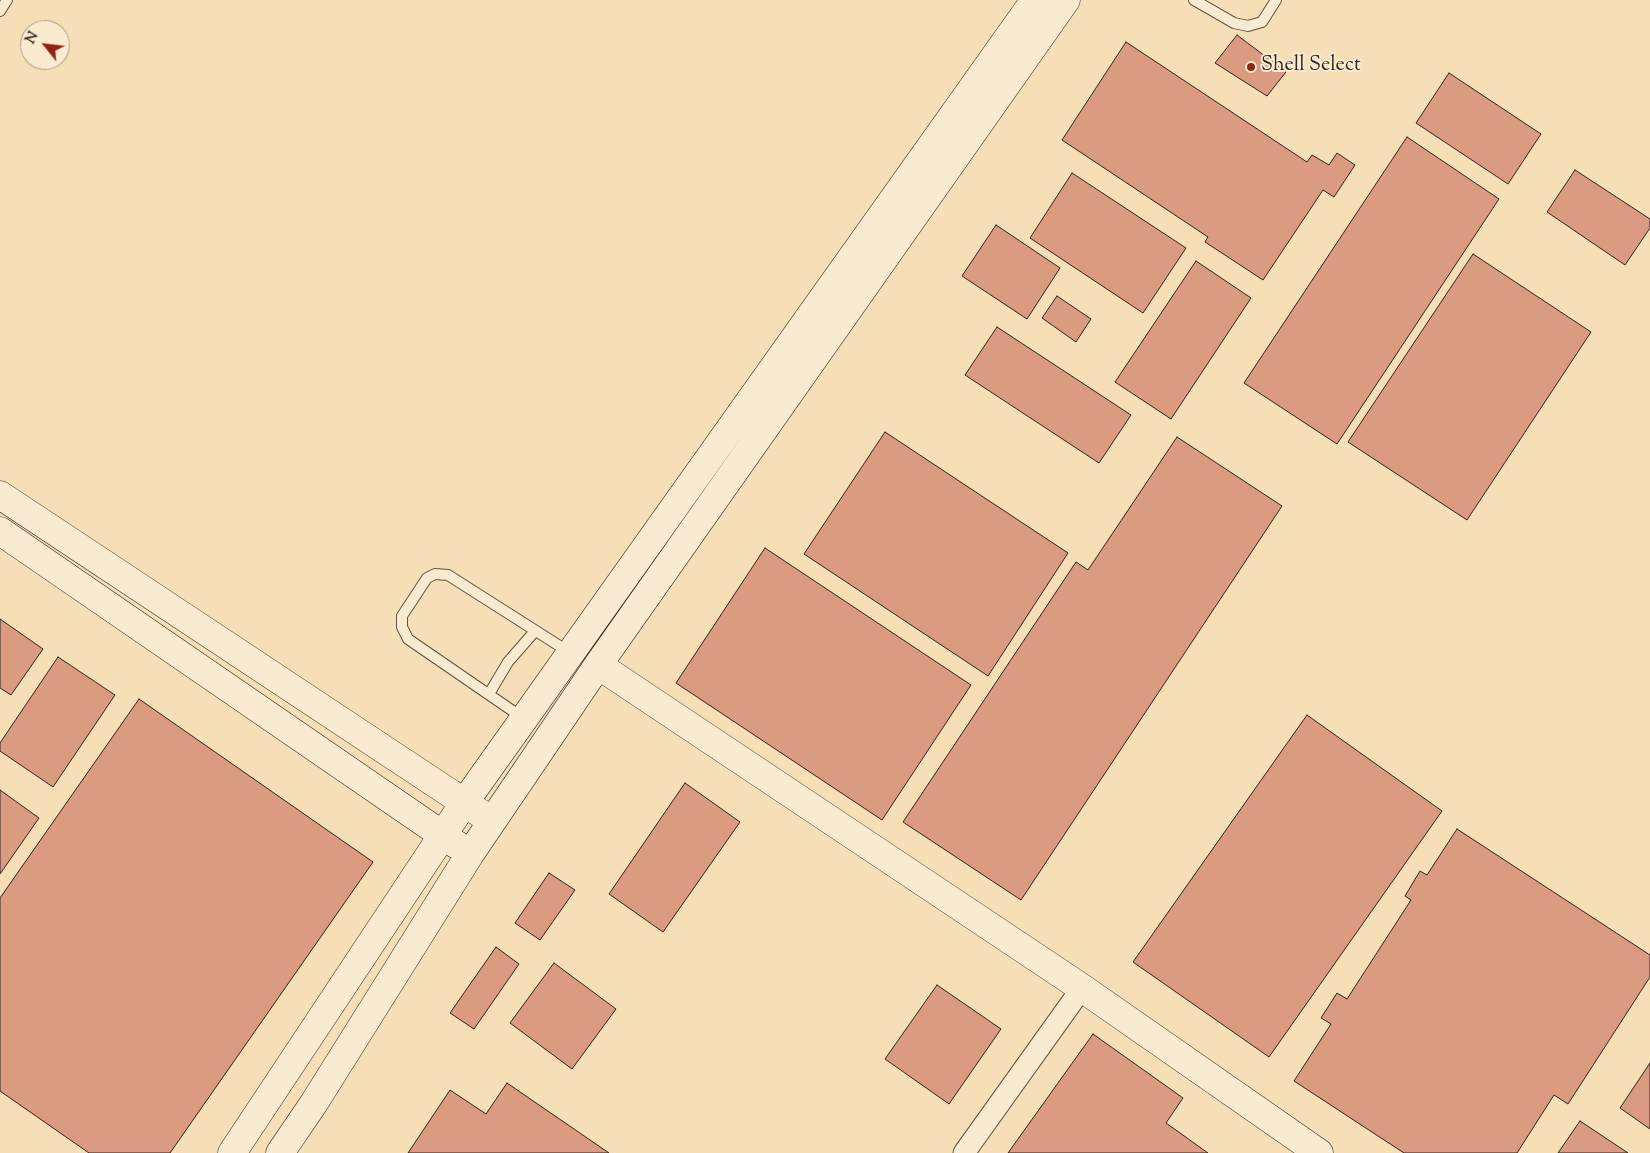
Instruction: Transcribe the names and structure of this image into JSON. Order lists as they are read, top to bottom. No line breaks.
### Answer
{"places":["Shell Select"],"north":"top left"}
